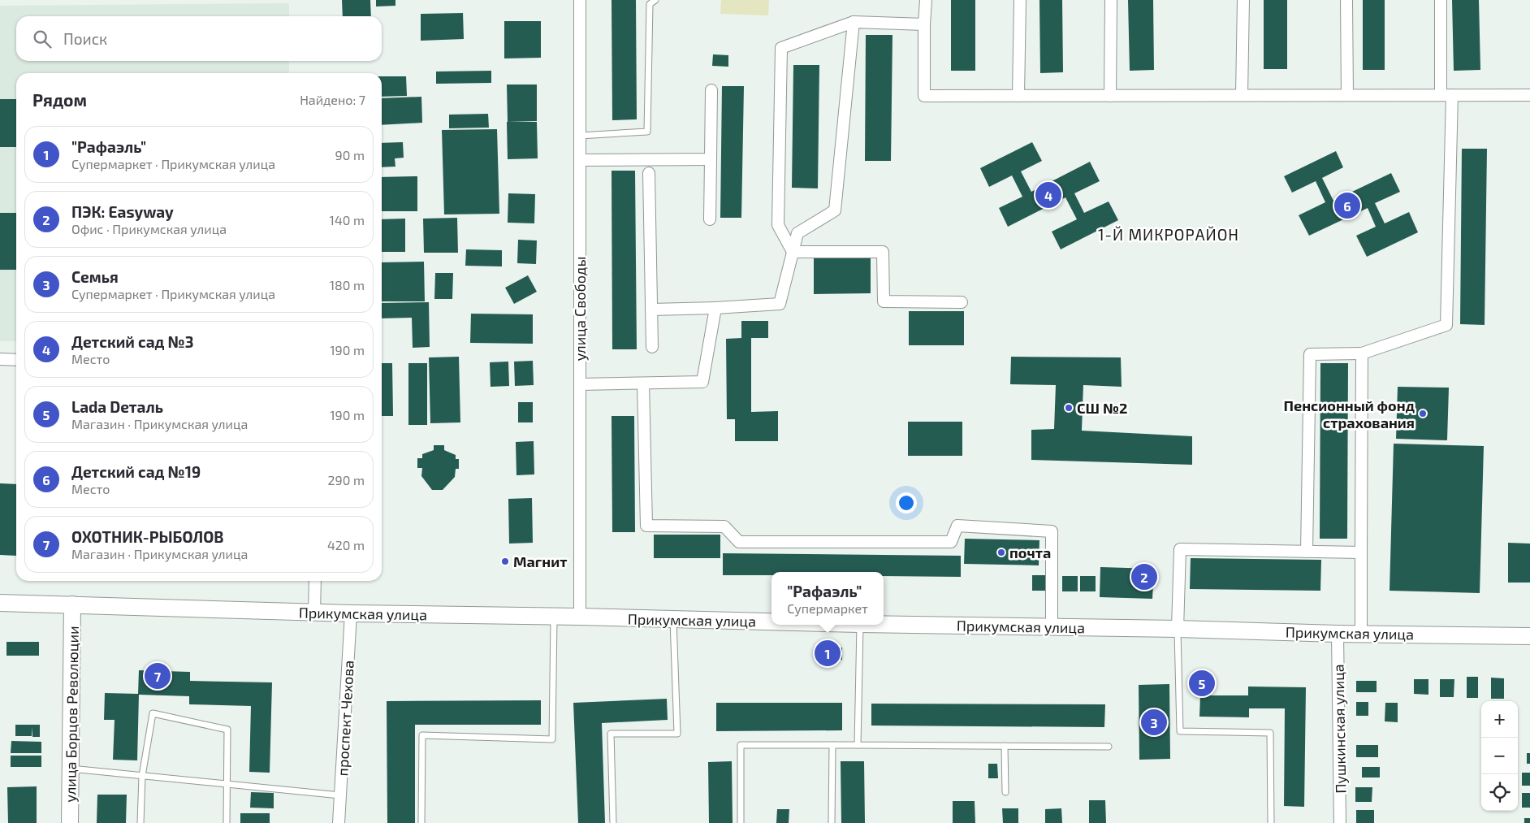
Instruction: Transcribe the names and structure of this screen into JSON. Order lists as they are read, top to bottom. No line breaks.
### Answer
{"streets":{"main road":["Прикумская улица","улица Борцов Революции"],"street":["улица Свободы","проспект Чехова","Пушкинская улица"]},"crossings":[["улица Свободы","Прикумская улица"],["Прикумская улица","улица Борцов Революции"],["Прикумская улица","проспект Чехова"],["Прикумская улица","Пушкинская улица"]],"districts":["1-Й МИКРОРАЙОН"],"places":["СШ №2","Пенсионный фонд страхования","почта","Магнит"],"page":{"search":"Поиск","heading":["Рядом","Найдено: 7"],"list":[{"mark":"1","name":"\"Рафаэль\"","note":"Супермаркет · Прикумская улица","value":"90 m"},{"mark":"2","name":"ПЭК: Easyway","note":"Офис · Прикумская улица","value":"140 m"},{"mark":"3","name":"Семья","note":"Супермаркет · Прикумская улица","value":"180 m"},{"mark":"4","name":"Детский сад №3","note":"Место","value":"190 m"},{"mark":"5","name":"Lada Dеталь","note":"Магазин · Прикумская улица","value":"190 m"},{"mark":"6","name":"Детский сад №19","note":"Место","value":"290 m"},{"mark":"7","name":"ОХОТНИК-РЫБОЛОВ","note":"Магазин · Прикумская улица","value":"420 m"}],"pins":["4","6","2","1","7","5","3"],"popup":["\"Рафаэль\"","Супермаркет"],"map_buttons":["+","−"]}}
